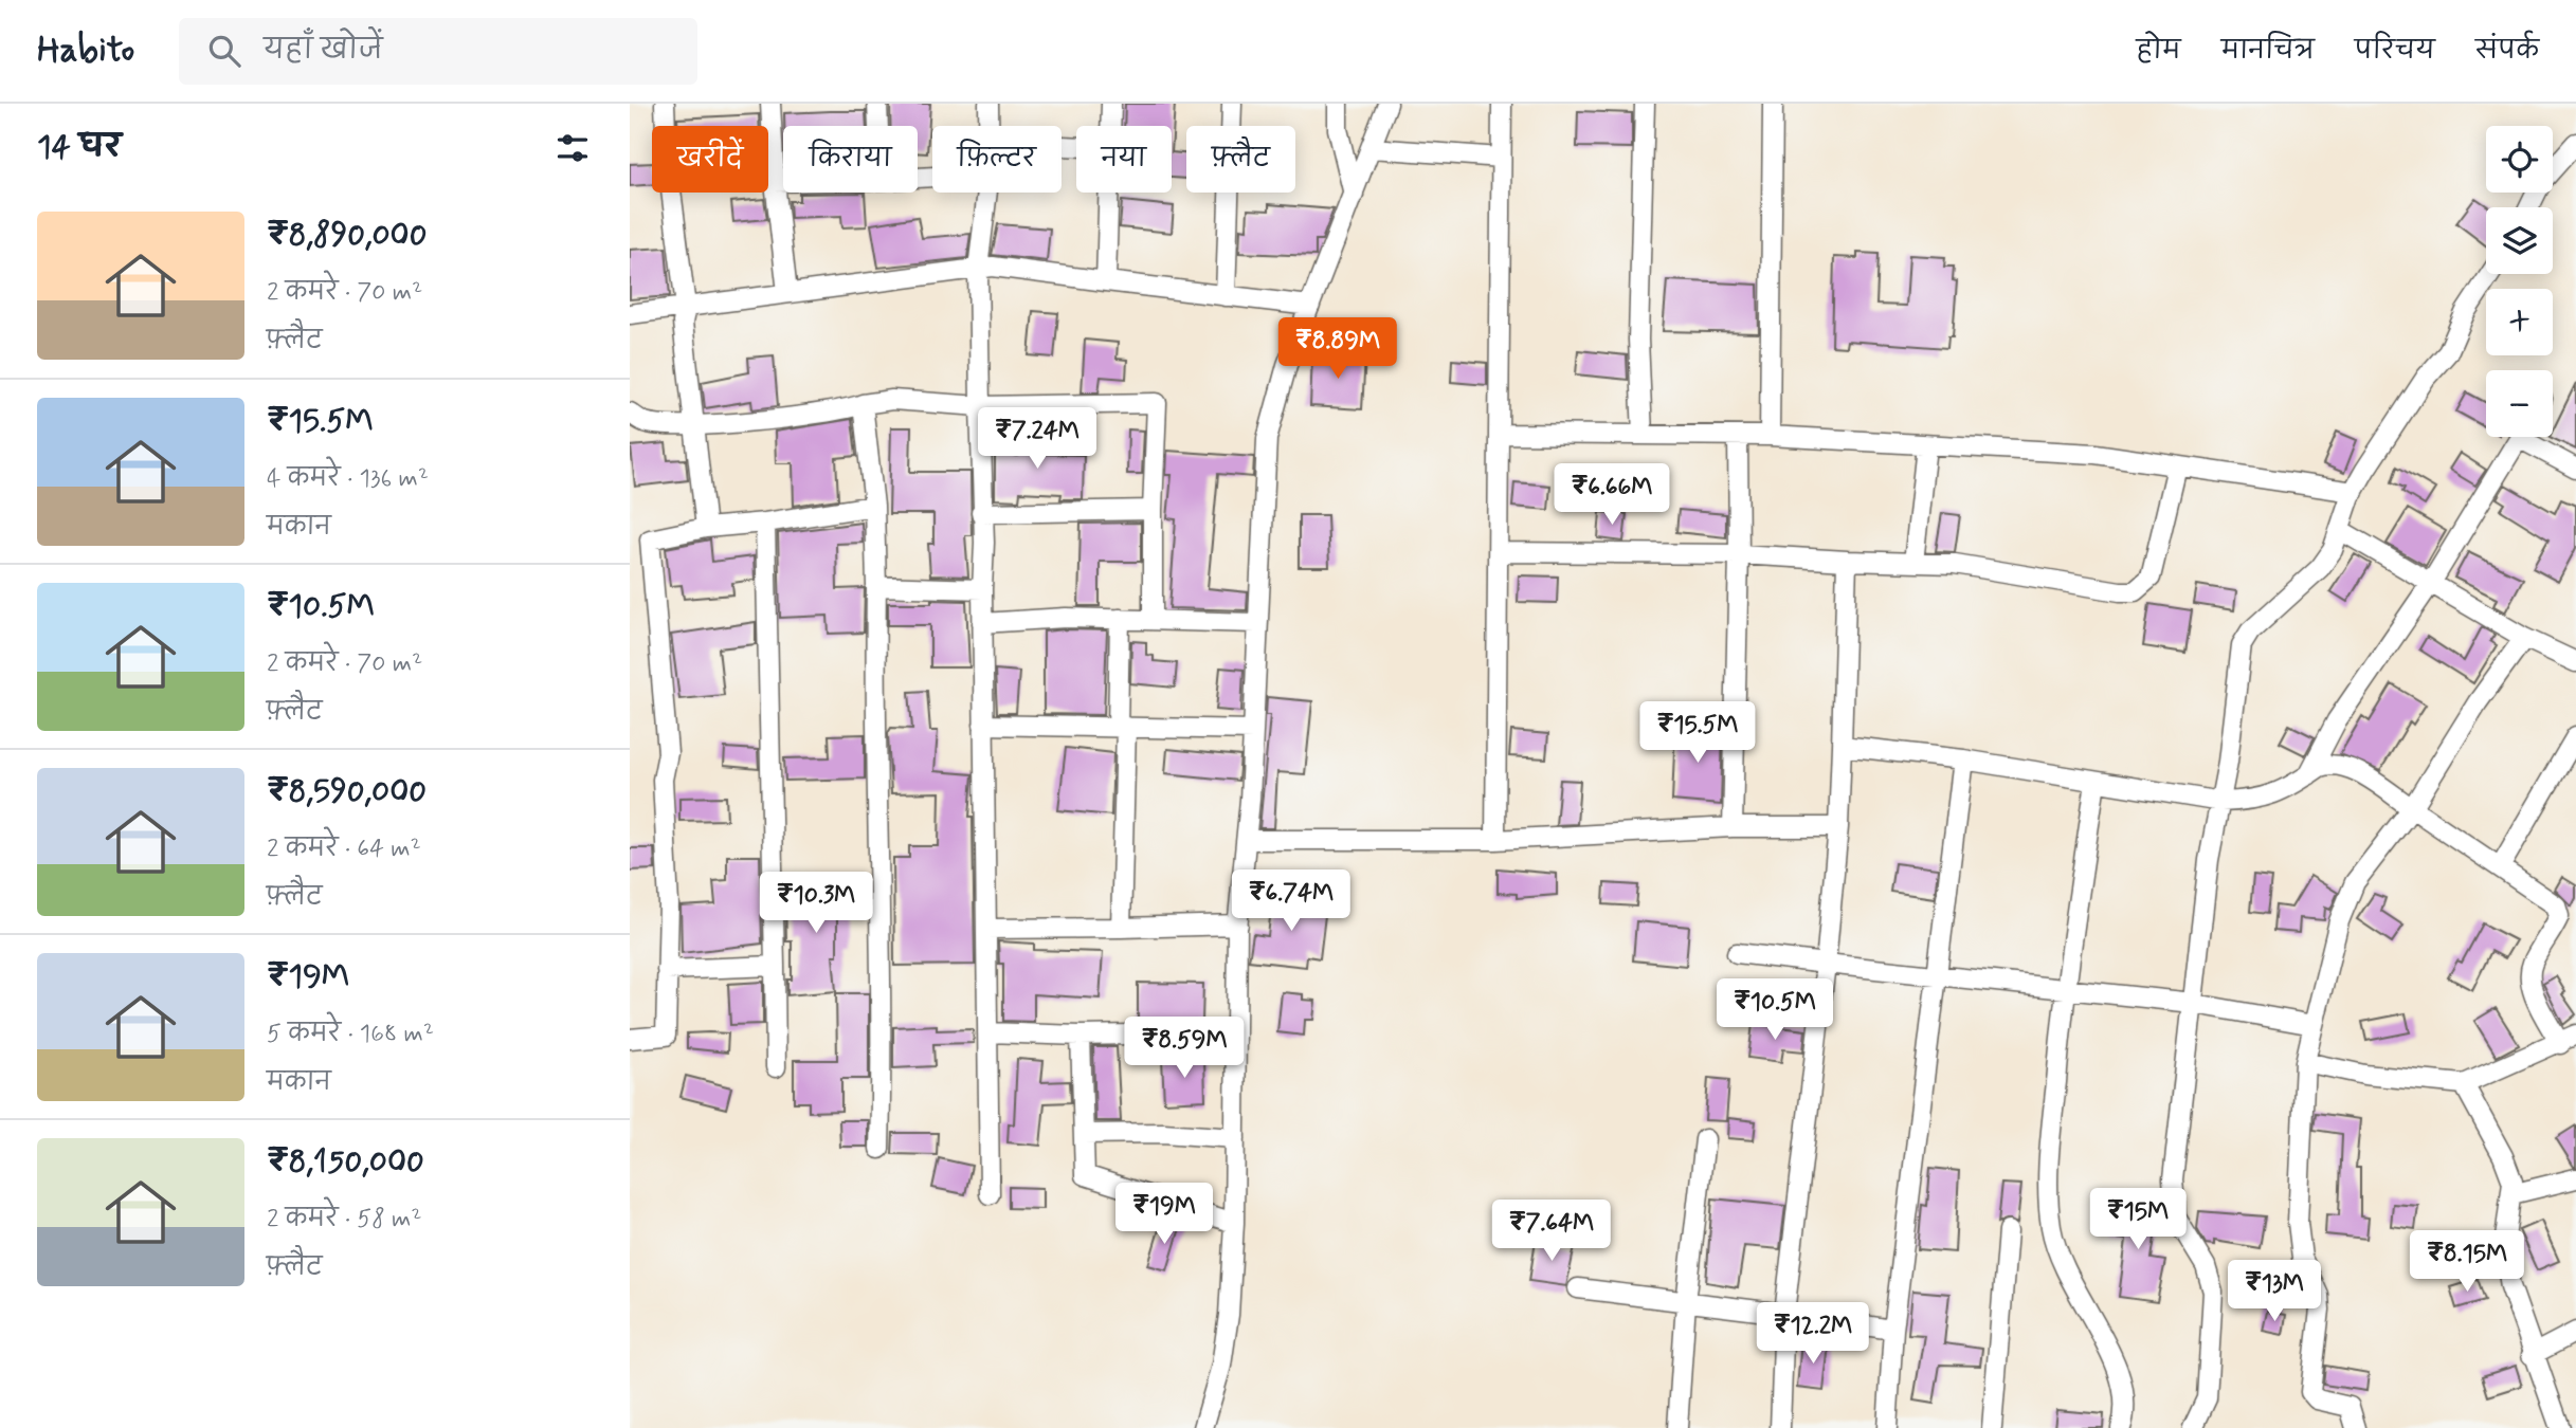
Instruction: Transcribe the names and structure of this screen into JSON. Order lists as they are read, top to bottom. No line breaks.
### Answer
{"page":{"header":"Habito","search":"यहाँ खोजें","nav":["होम","मानचित्र","परिचय","संपर्क"],"heading":"14 घर","map_buttons":["+","−"],"chip":["खरीदें","किराया","फ़िल्टर","नया","फ़्लैट"],"list":[{"name":"₹8,890,000","note":"2 कमरे · 70 m² · फ़्लैट"},{"name":"₹15.5M","note":"4 कमरे · 136 m² · मकान"},{"name":"₹10.5M","note":"2 कमरे · 70 m² · फ़्लैट"},{"name":"₹8,590,000","note":"2 कमरे · 64 m² · फ़्लैट"},{"name":"₹19M","note":"5 कमरे · 168 m² · मकान"},{"name":"₹8,150,000","note":"2 कमरे · 58 m² · फ़्लैट"}],"price":["₹8.89M","₹7.24M","₹6.66M","₹15.5M","₹6.74M","₹10.3M","₹10.5M","₹8.59M","₹19M","₹15M","₹7.64M","₹8.15M","₹13M","₹12.2M"]}}
